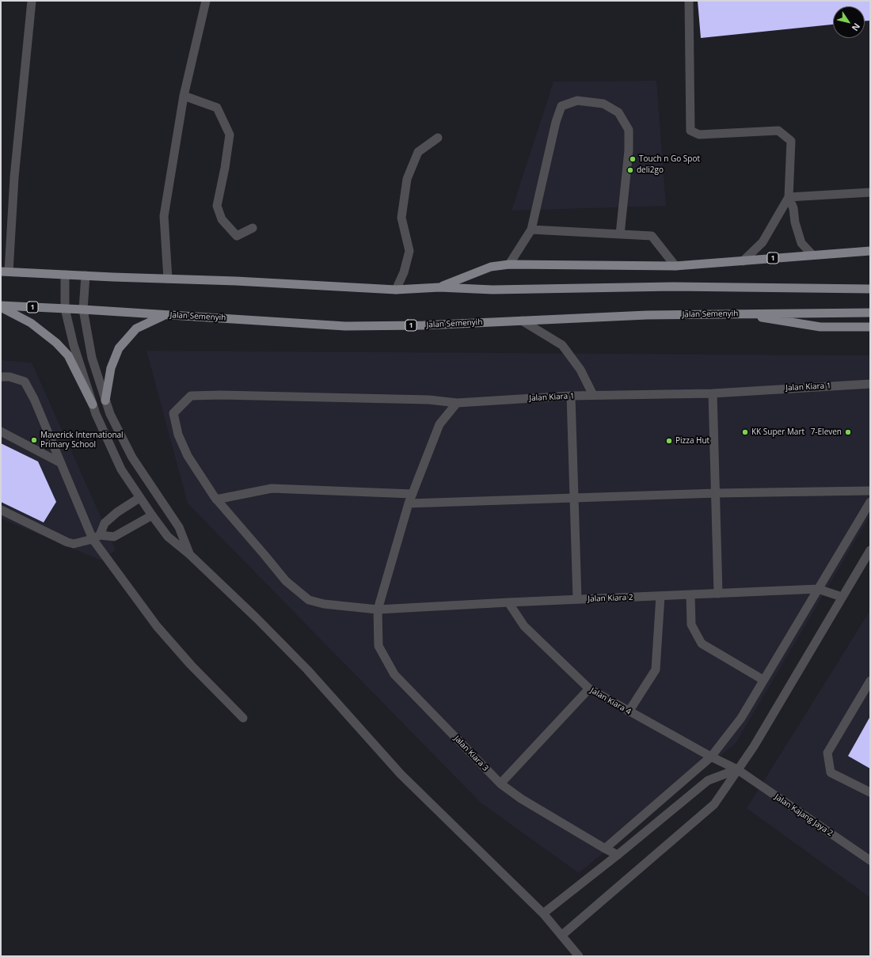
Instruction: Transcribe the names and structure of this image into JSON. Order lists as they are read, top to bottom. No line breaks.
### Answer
{"streets":{"main road":["1","Jalan Semenyih"],"street":["Jalan Kiara 1","Jalan Kiara 2","Jalan Kiara 4","Jalan Kiara 3","Jalan Kajang Jaya 2"]},"crossings":[["Jalan Kiara 1","Jalan Kiara 2"],["Jalan Kiara 2","Jalan Kiara 4"],["Jalan Kiara 2","Jalan Kiara 3"],["Jalan Kiara 4","Jalan Kajang Jaya 2"]],"places":["Touch n Go Spot","deli2go","KK Super Mart","7-Eleven","Maverick International Primary School","Pizza Hut"],"north":"bottom right"}
